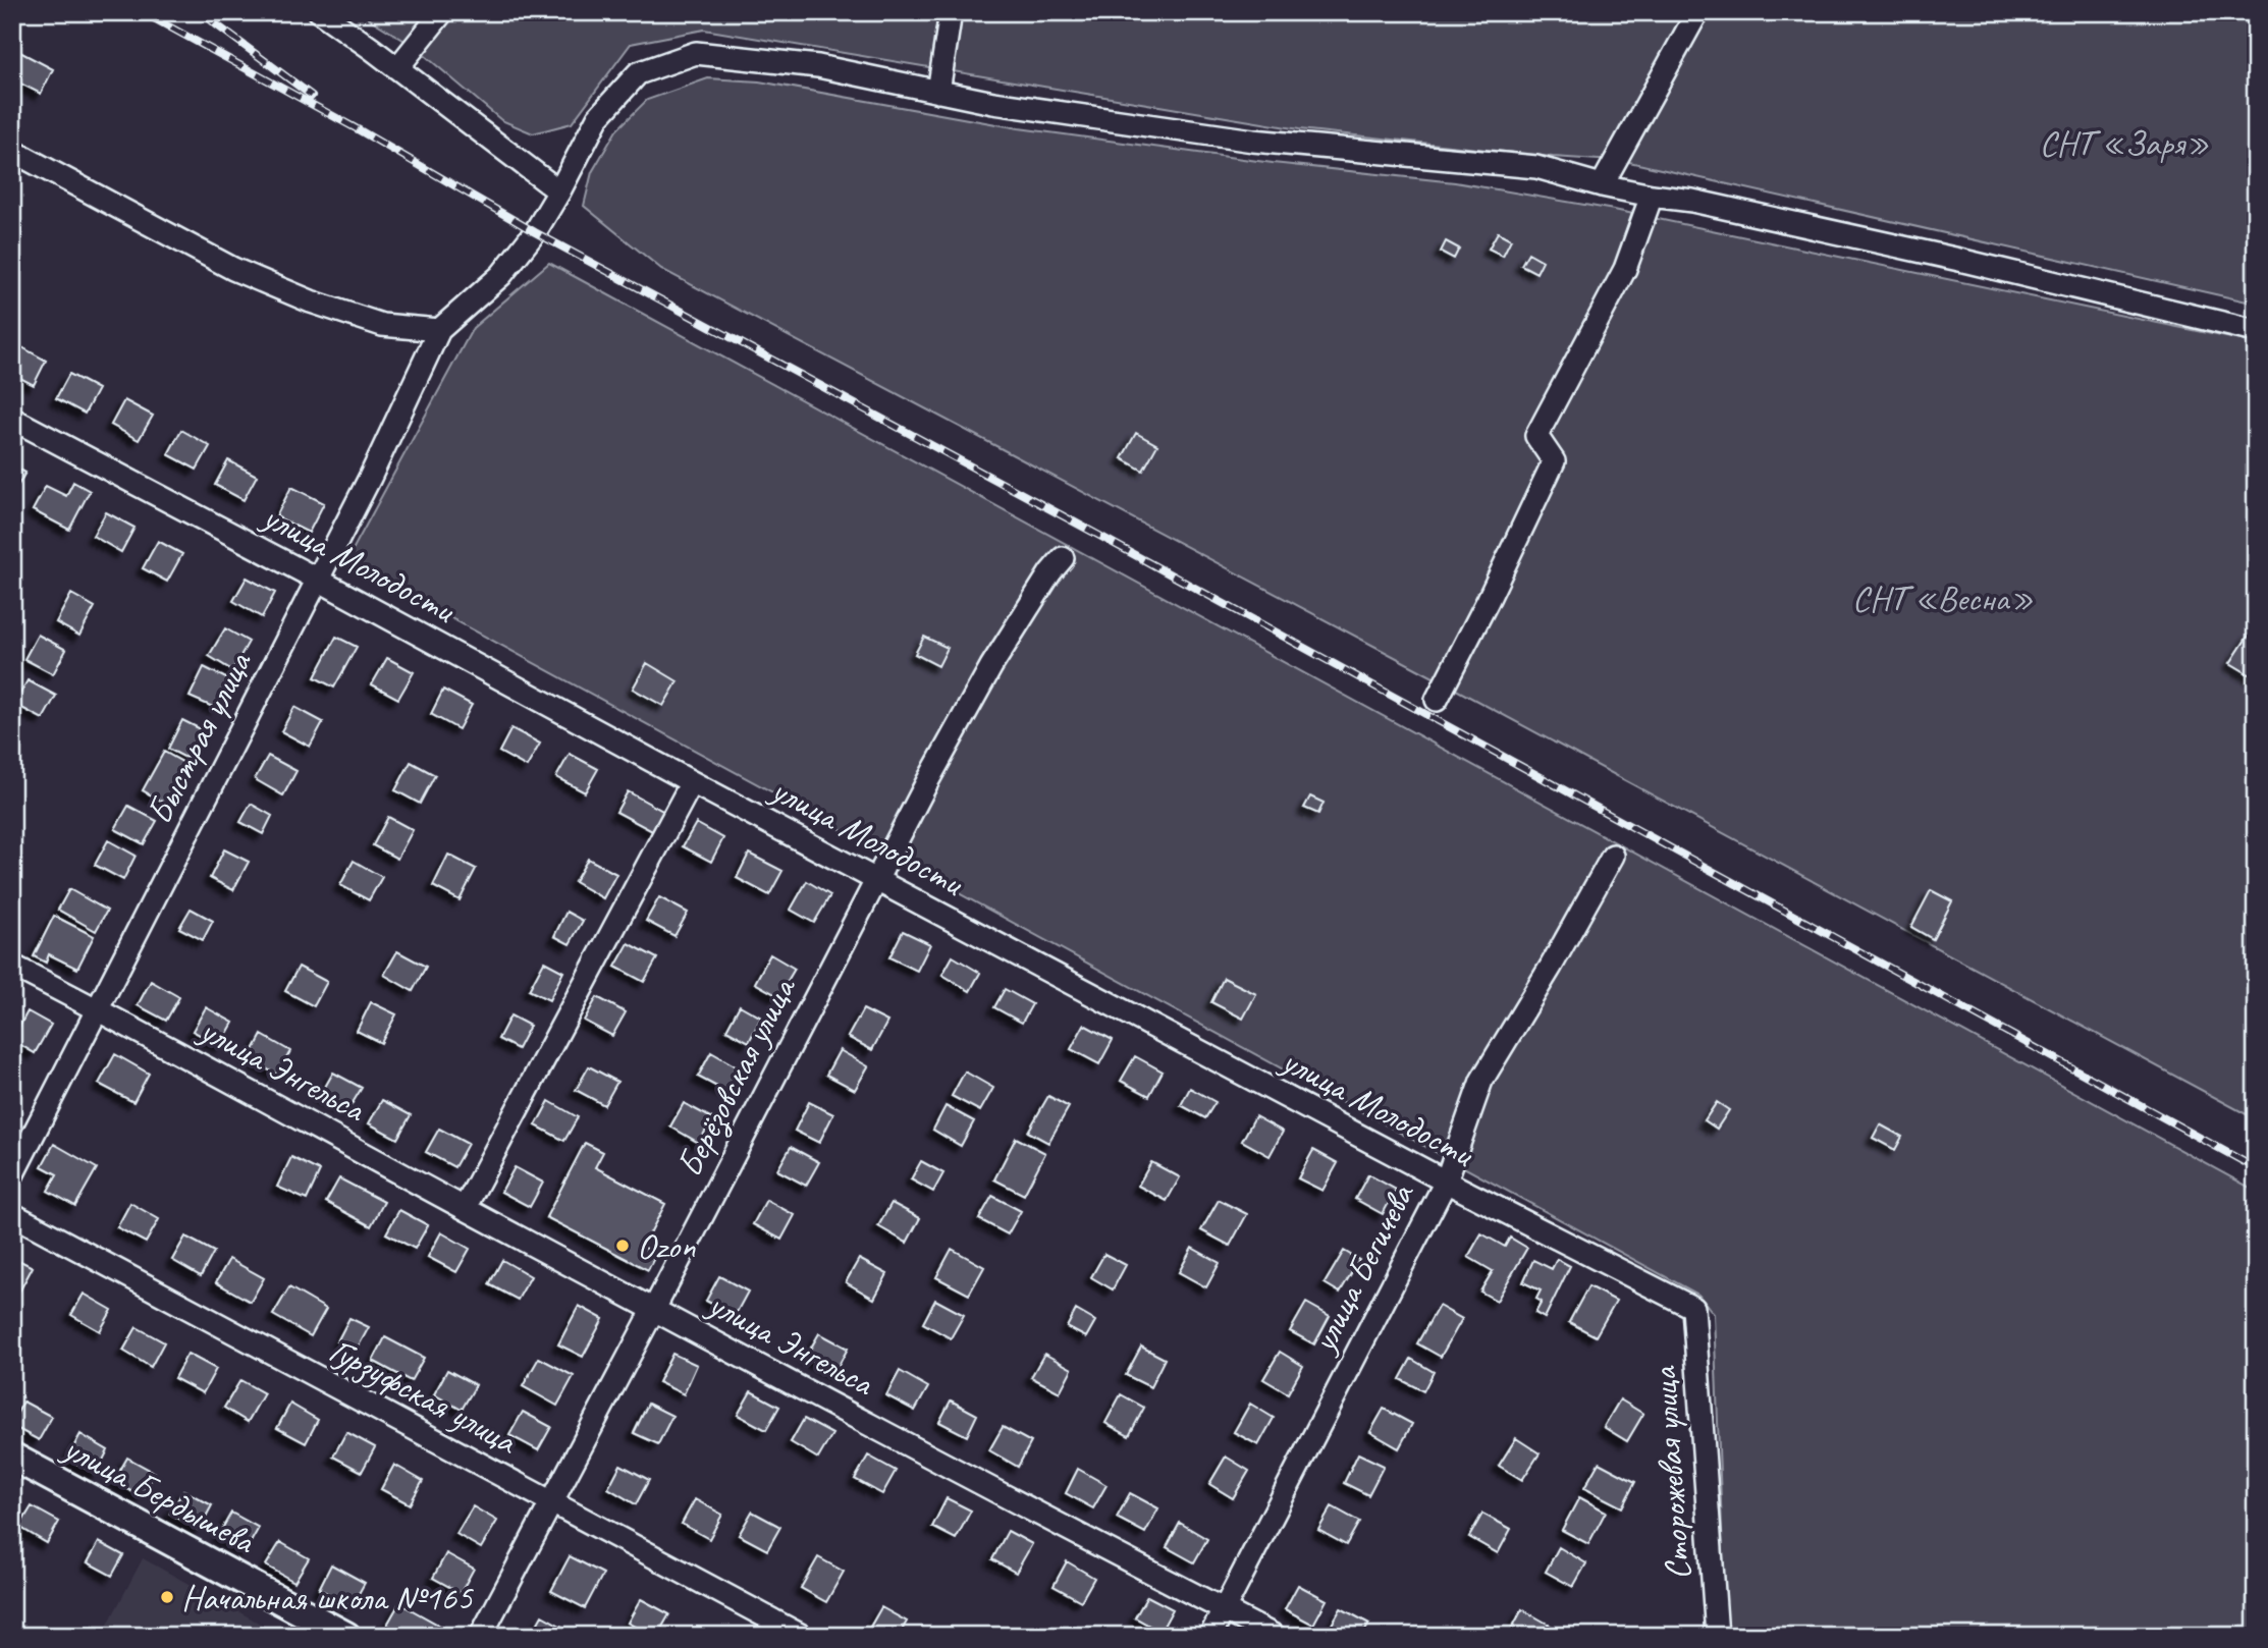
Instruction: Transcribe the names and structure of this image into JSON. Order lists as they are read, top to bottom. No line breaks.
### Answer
{"streets":{"street":["улица Молодости","Быстрая улица","улица Энгельса","Берёзовская улица","улица Бегичева","Гурзуфская улица","Сторожевая улица","улица Бердышева"]},"crossings":[["улица Молодости","Быстрая улица"],["улица Молодости","Берёзовская улица"],["улица Молодости","улица Бегичева"],["улица Молодости","Сторожевая улица"],["Быстрая улица","улица Энгельса"],["улица Энгельса","Берёзовская улица"],["улица Энгельса","улица Бегичева"],["Берёзовская улица","Гурзуфская улица"]],"parks":["СНТ «Заря»","СНТ «Весна»"],"places":["Ozon","Начальная школа №165"]}
